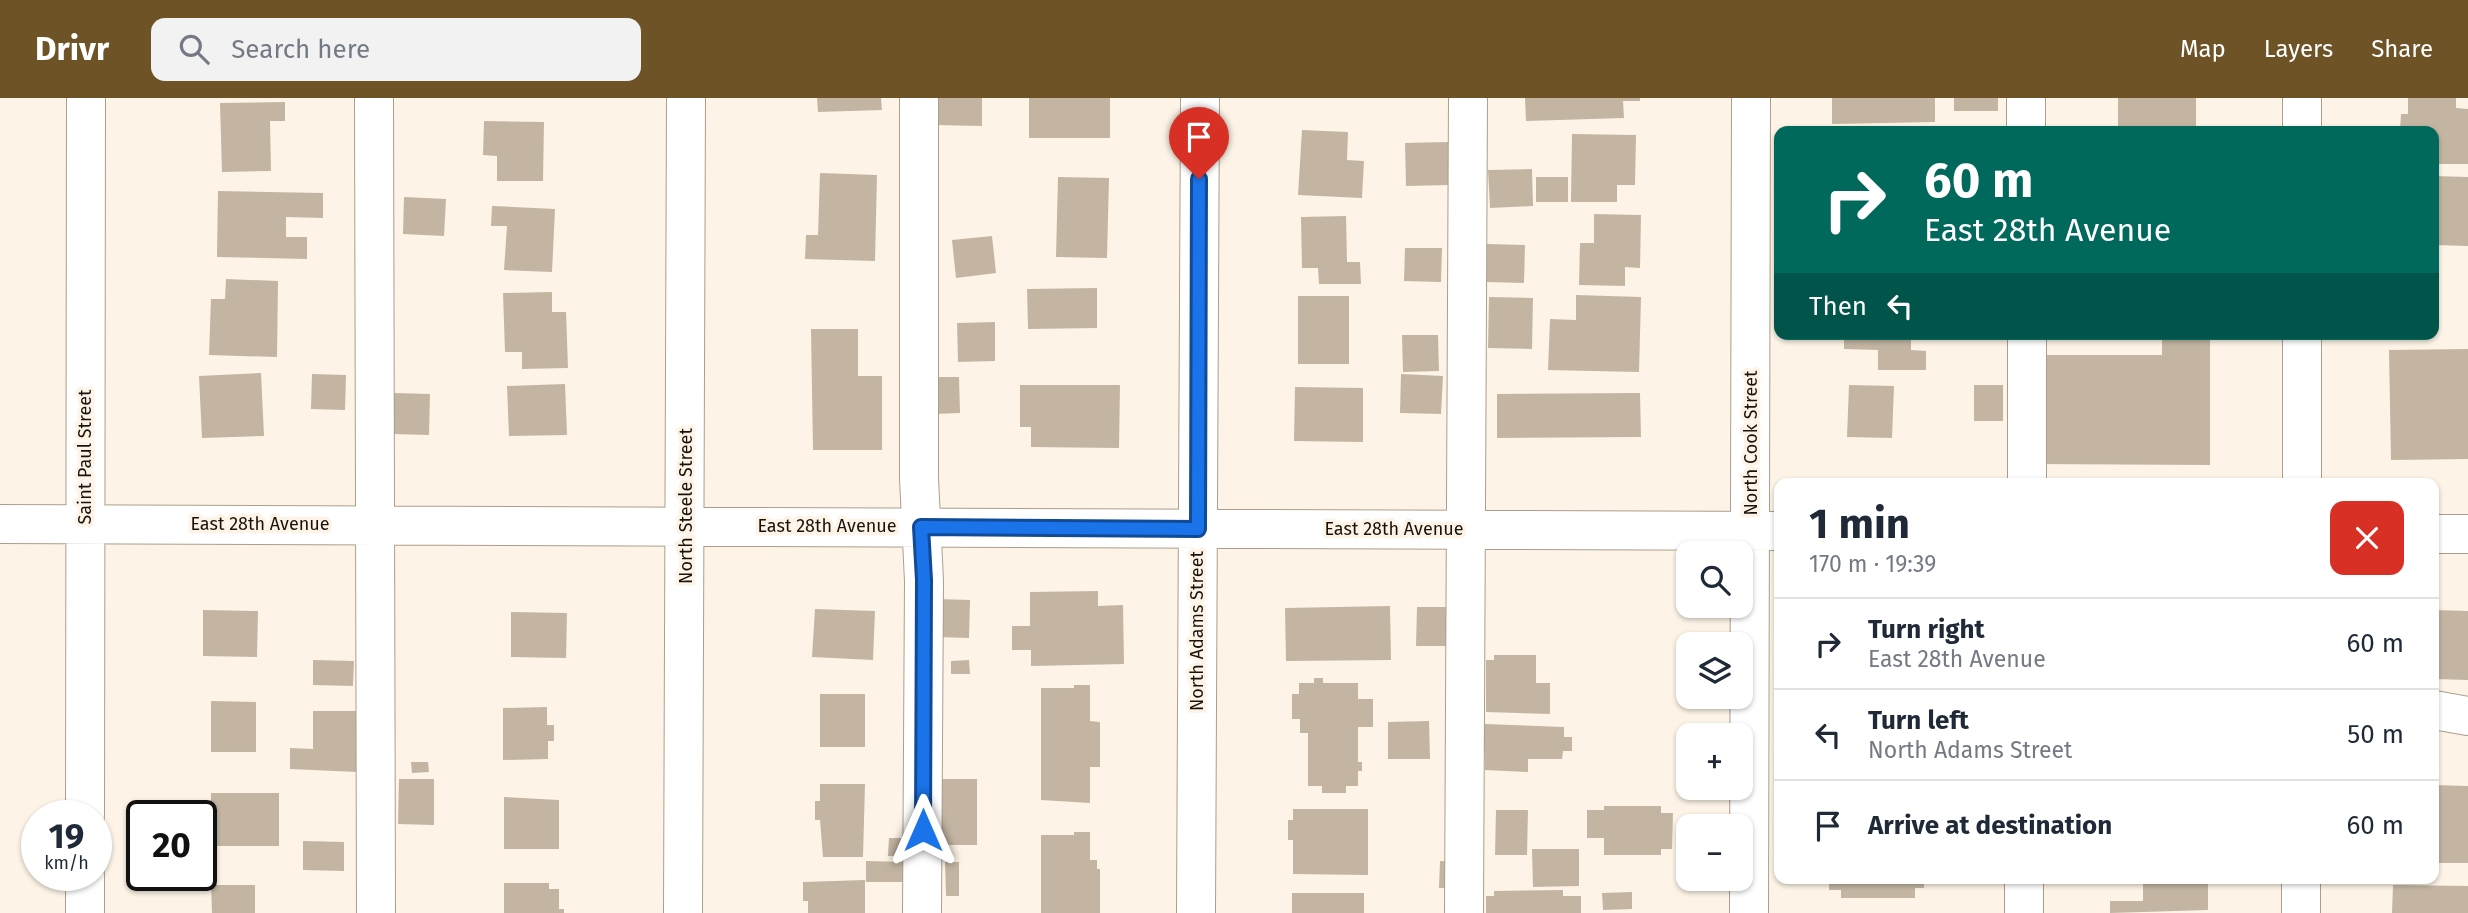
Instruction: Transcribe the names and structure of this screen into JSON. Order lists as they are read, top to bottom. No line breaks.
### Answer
{"streets":{"street":["North Cook Street","Saint Paul Street","North Steele Street","East 28th Avenue","North Adams Street"]},"crossings":[["North Cook Street","East 28th Avenue"],["Saint Paul Street","East 28th Avenue"],["North Steele Street","East 28th Avenue"],["East 28th Avenue","North Adams Street"]],"page":{"header":"Drivr","search":"Search here","nav":["Map","Layers","Share"],"turn":["60 m","East 28th Avenue"],"then":"Then","heading":["1 min","170 m · 19:39"],"map_buttons":["+","−"],"list":[{"name":"Turn right","note":"East 28th Avenue","value":"60 m"},{"name":"Turn left","note":"North Adams Street","value":"50 m"},{"name":"Arrive at destination","value":"60 m"}],"speed":"19 km/h","limit":"20"}}
